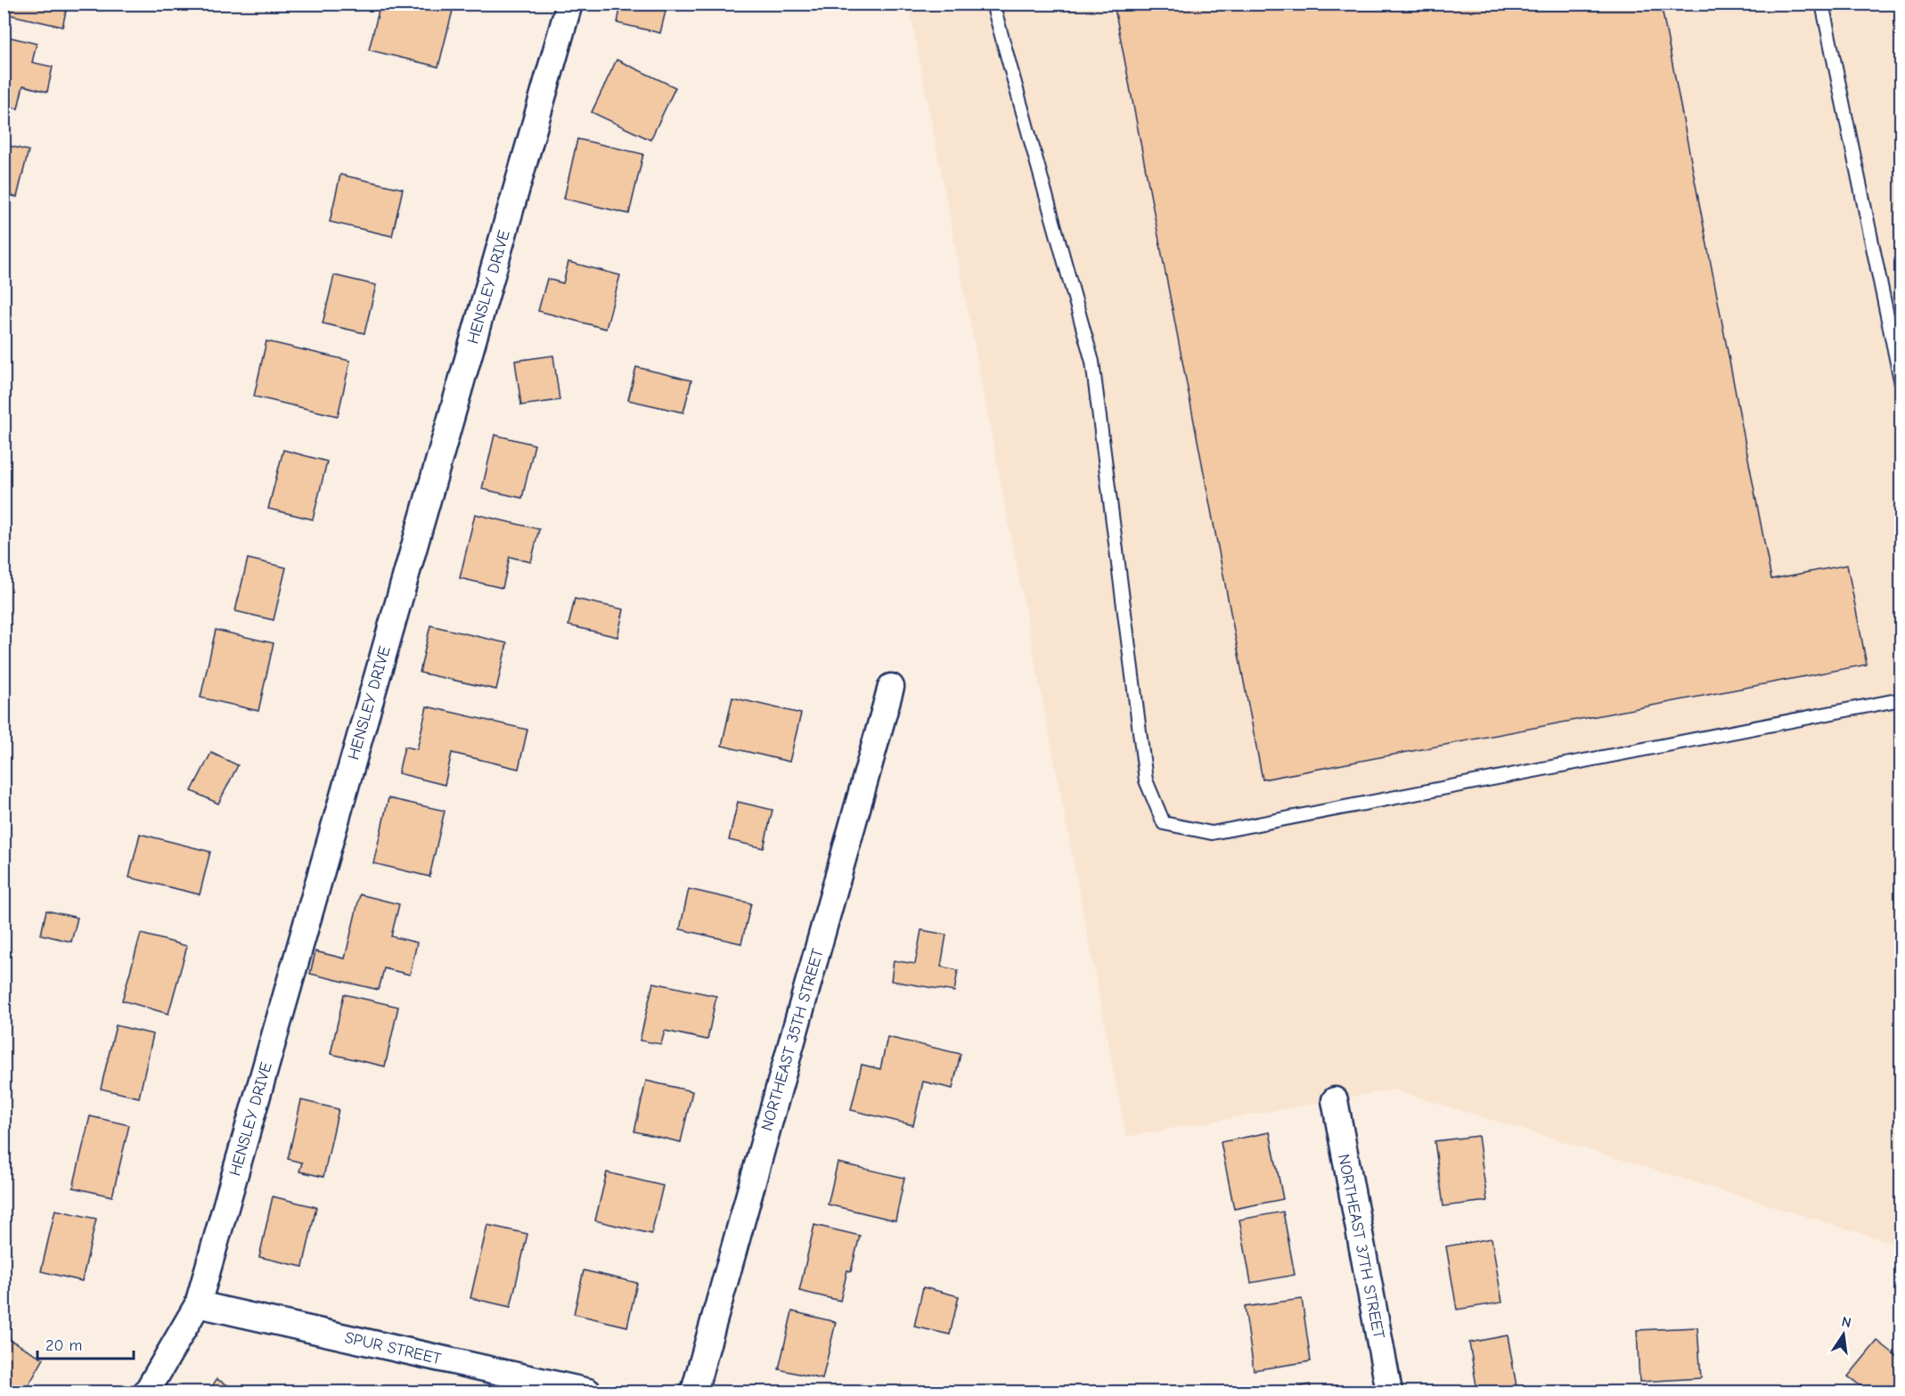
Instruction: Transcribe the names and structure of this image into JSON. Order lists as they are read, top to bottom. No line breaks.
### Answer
{"streets":{"street":["HENSLEY DRIVE","NORTHEAST 35TH STREET","NORTHEAST 37TH STREET","SPUR STREET"]},"crossings":[["HENSLEY DRIVE","SPUR STREET"]],"scale_bar":"20 m","north":"top"}
